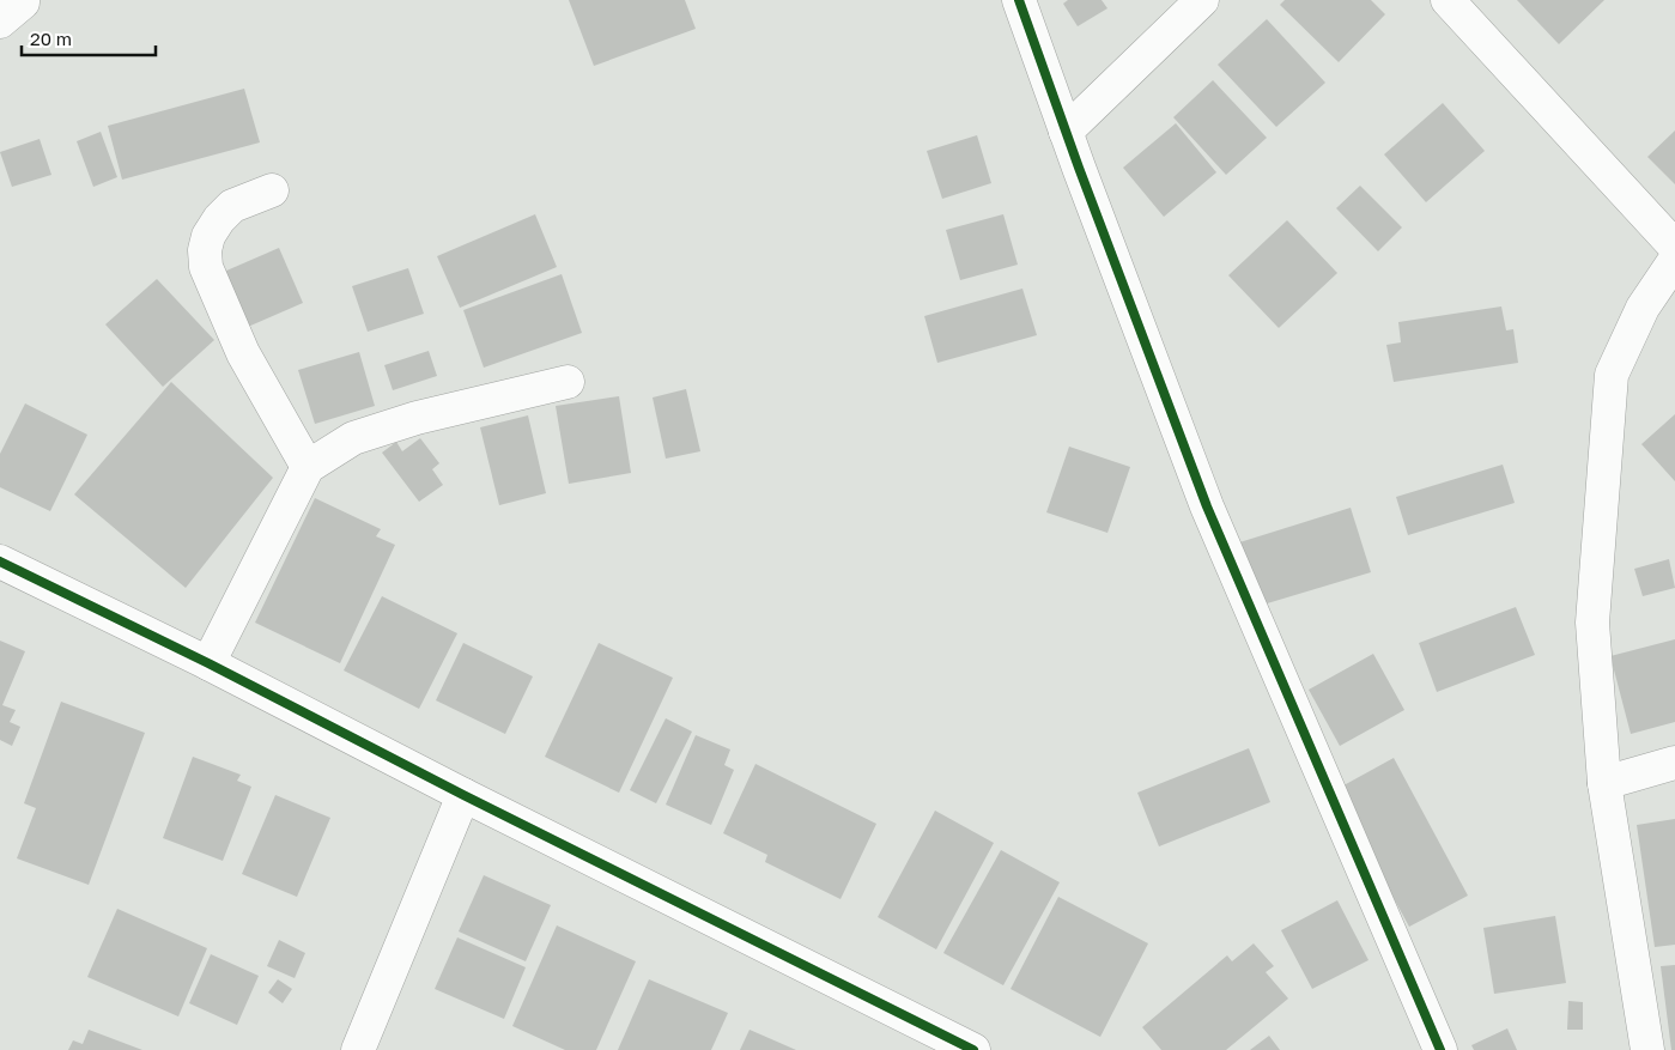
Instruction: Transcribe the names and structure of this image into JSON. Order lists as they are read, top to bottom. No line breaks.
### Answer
{"scale_bar":"20 m"}
